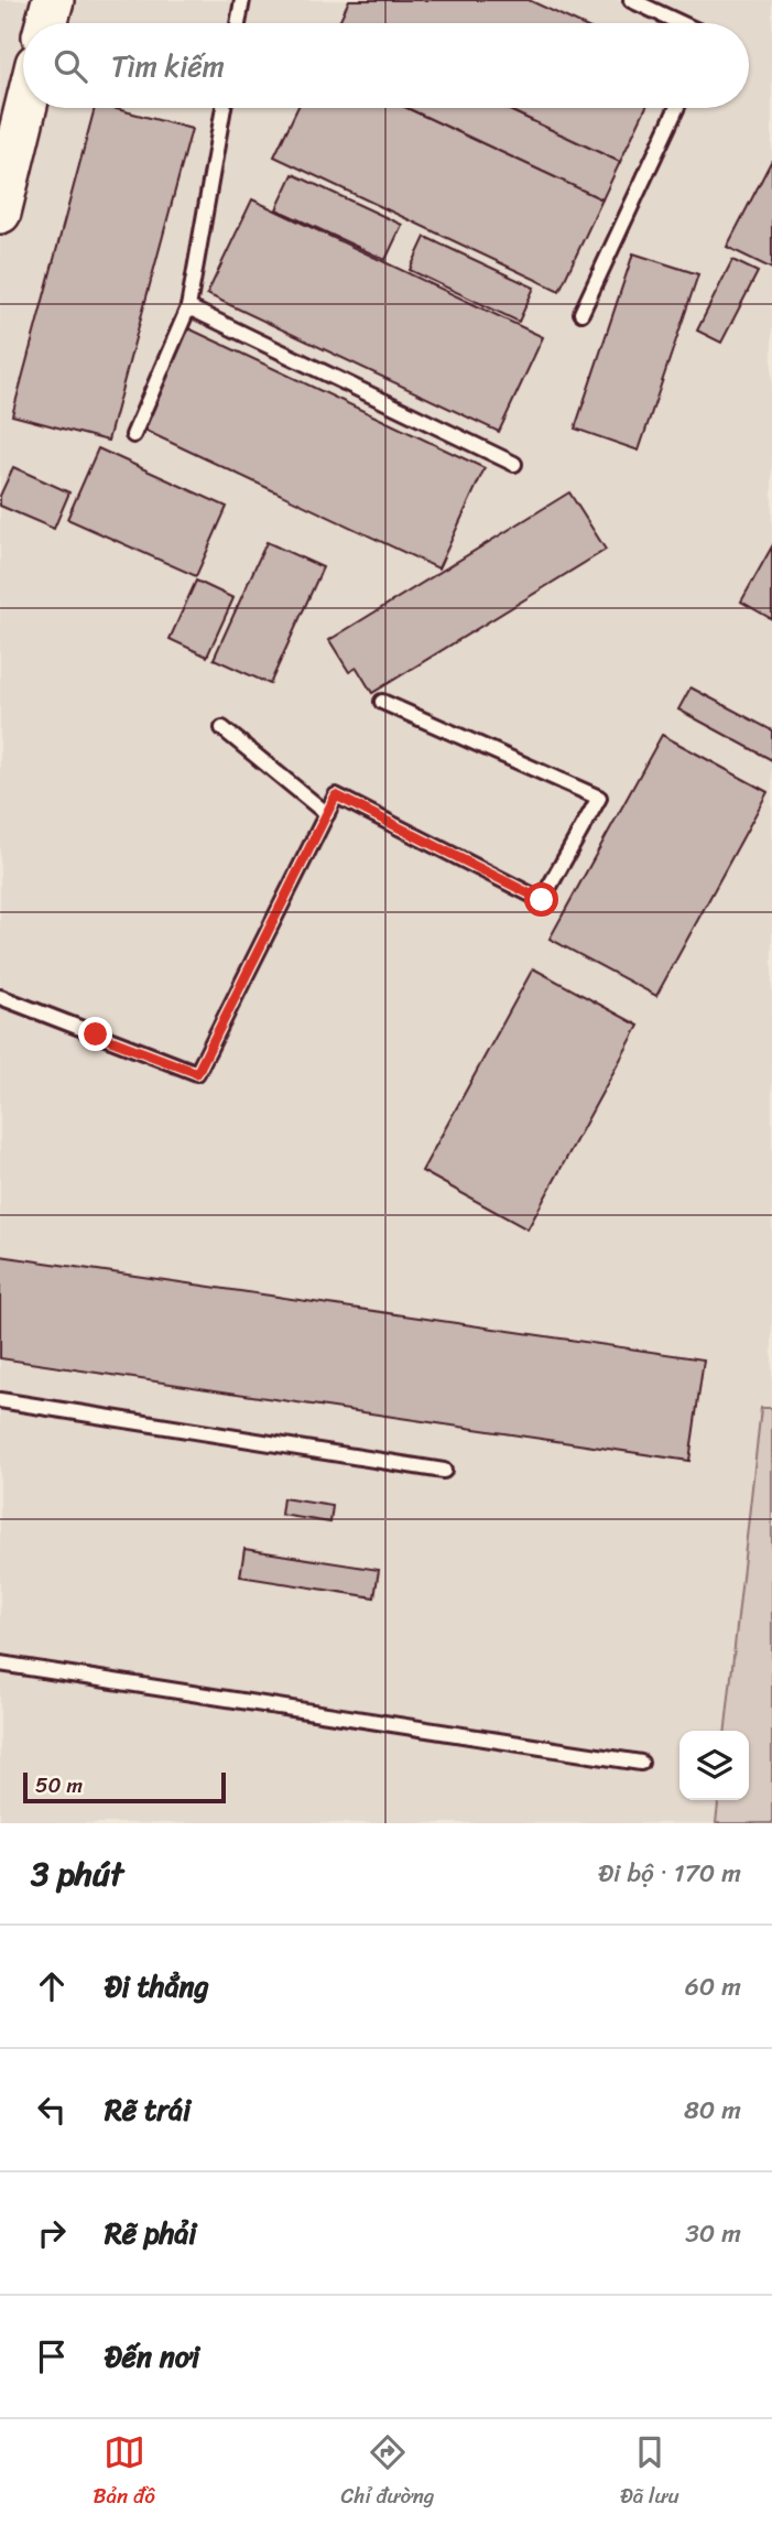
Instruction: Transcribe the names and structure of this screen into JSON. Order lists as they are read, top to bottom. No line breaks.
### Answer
{"scale_bar":"50 m","page":{"search":"Tìm kiếm","scale":"50 m","heading":["3 phút","Đi bộ · 170 m"],"list":[["Đi thẳng","60 m"],["Rẽ trái","80 m"],["Rẽ phải","30 m"],"Đến nơi"],"nav":["Bản đồ","Chỉ đường","Đã lưu"]}}
